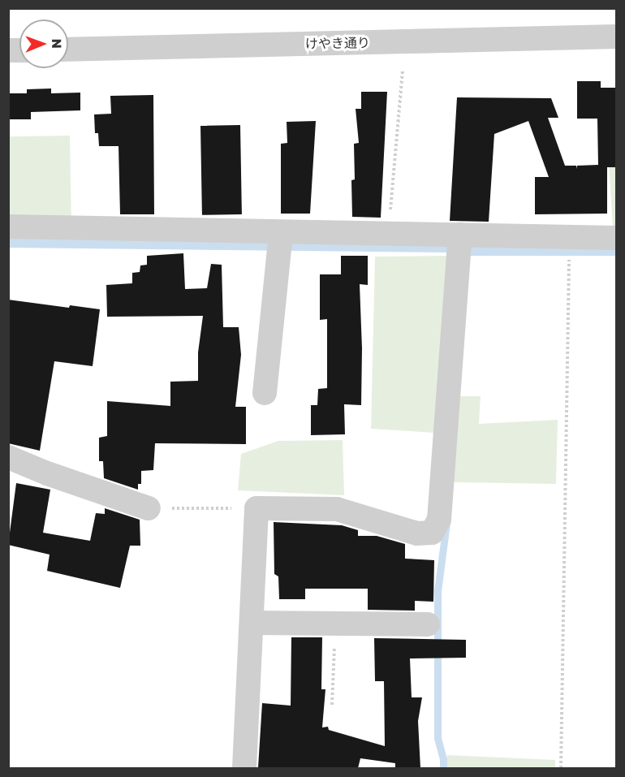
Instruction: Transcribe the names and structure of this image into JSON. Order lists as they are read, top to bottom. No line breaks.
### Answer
{"streets":{"street":["けやき通り"]},"north":"right"}
